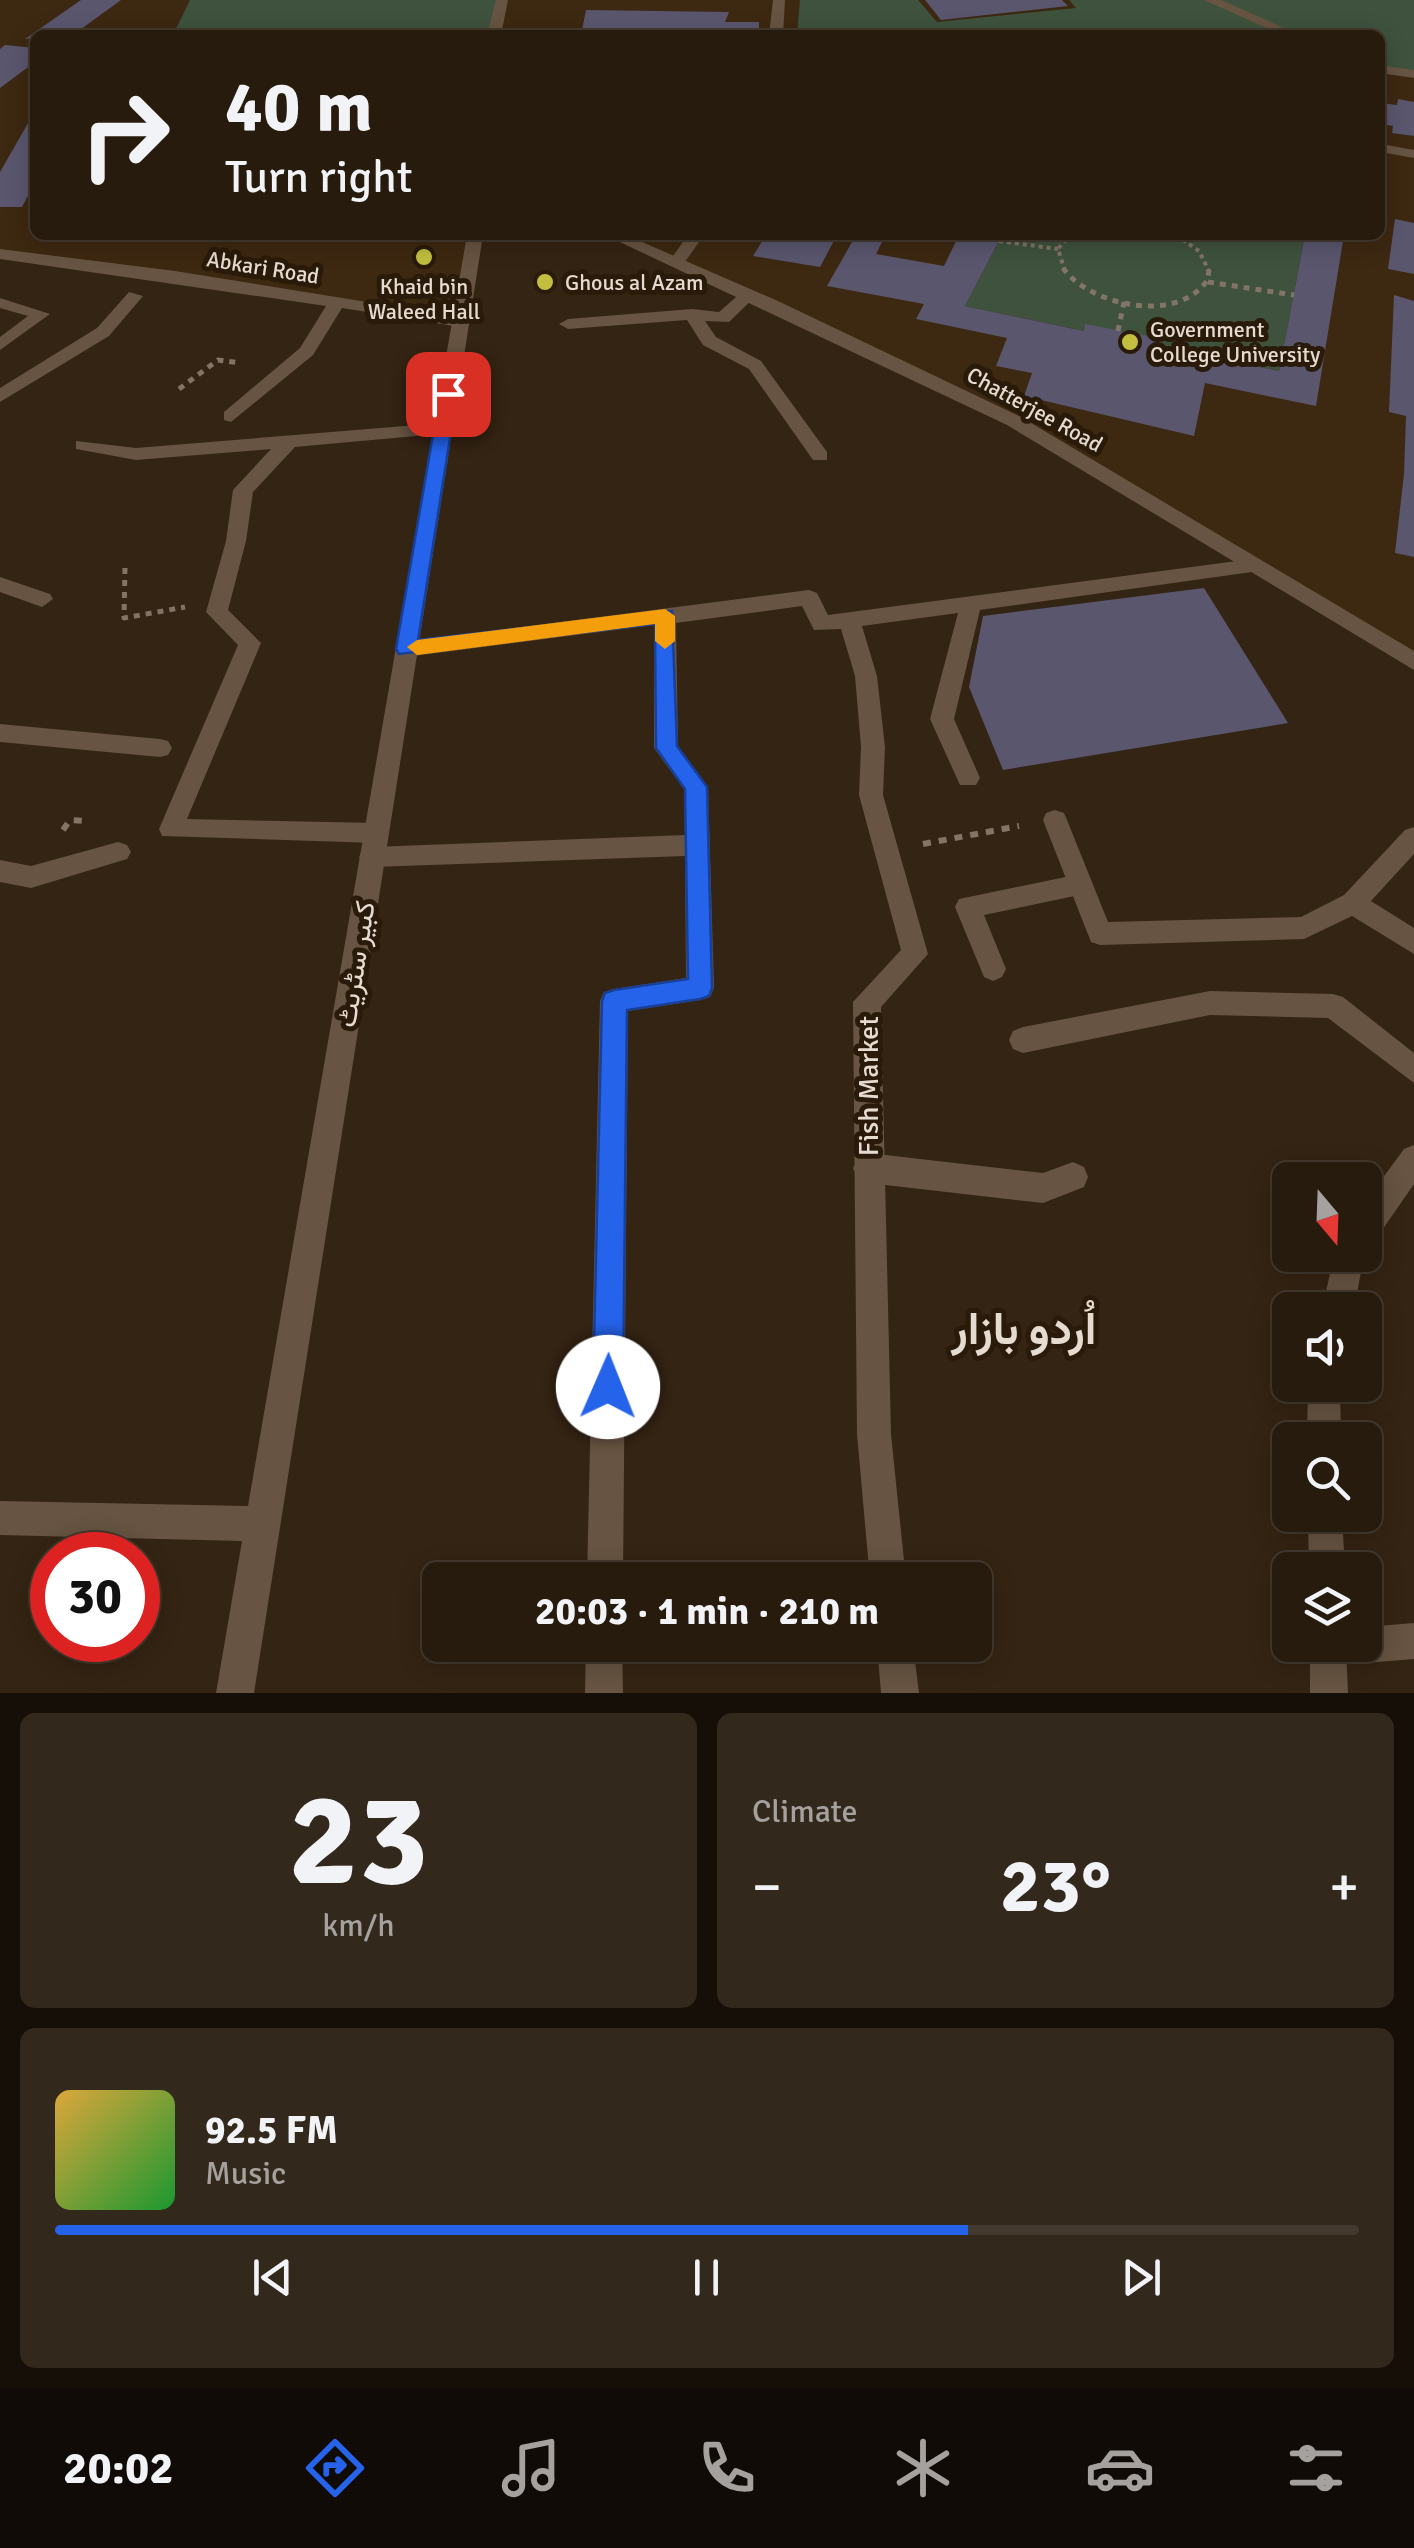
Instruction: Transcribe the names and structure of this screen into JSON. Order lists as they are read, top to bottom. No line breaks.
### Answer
{"streets":{"street":["Abkari Road","Chatterjee Road","کبیر سٹریٹ","Fish Market"]},"crossings":[["Abkari Road","کبیر سٹریٹ"]],"districts":["اُردو بازار"],"places":["Khaid bin Waleed Hall","Ghous al Azam","Government College University"],"north":"bottom","page":{"turn":["40 m","Turn right"],"limit":"30","trip":"20:03 · 1 min · 210 m","tile":[["23","km/h"],"Climate"],"heat":["−","23°","+"],"song":["92.5 FM","Music"],"tabs":"20:02"}}
